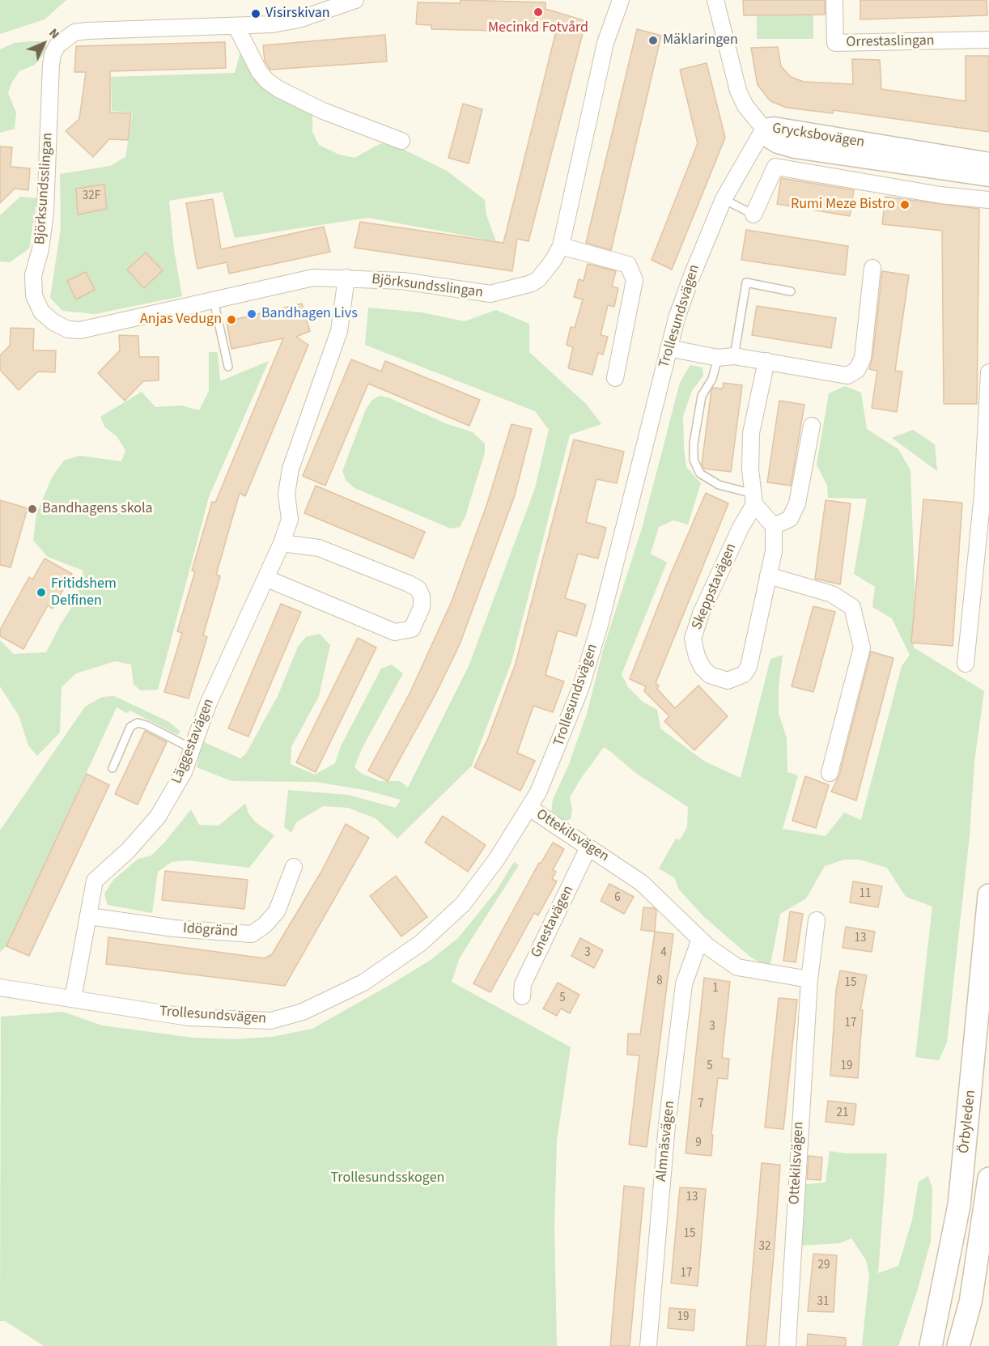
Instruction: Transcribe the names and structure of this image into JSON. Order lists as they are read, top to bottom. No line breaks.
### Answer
{"streets":{"main road":["Örbyleden"],"street":["Orrestaslingan","Grycksbovägen","Björksundsslingan","Trollesundsvägen","Skeppstavägen","Läggestavägen","Ottekilsvägen","Gnestavägen","Idögränd","Almnäsvägen"]},"crossings":[["Grycksbovägen","Trollesundsvägen"],["Björksundsslingan","Läggestavägen"],["Trollesundsvägen","Läggestavägen"],["Trollesundsvägen","Ottekilsvägen"],["Läggestavägen","Idögränd"],["Ottekilsvägen","Gnestavägen"],["Ottekilsvägen","Almnäsvägen"]],"parks":["Trollesundsskogen"],"places":["Mecinkd Fotvård","Visirskivan","Mäklaringen","Rumi Meze Bistro","Bandhagen Livs","Anjas Vedugn","Bandhagens skola","Fritidshem Delfinen"],"house_numbers":["32F","11","6","13","3","4","8","15","1","5","17","3","5","19","7","21","9","13","15","32","29","17","31","19"],"north":"top right"}
